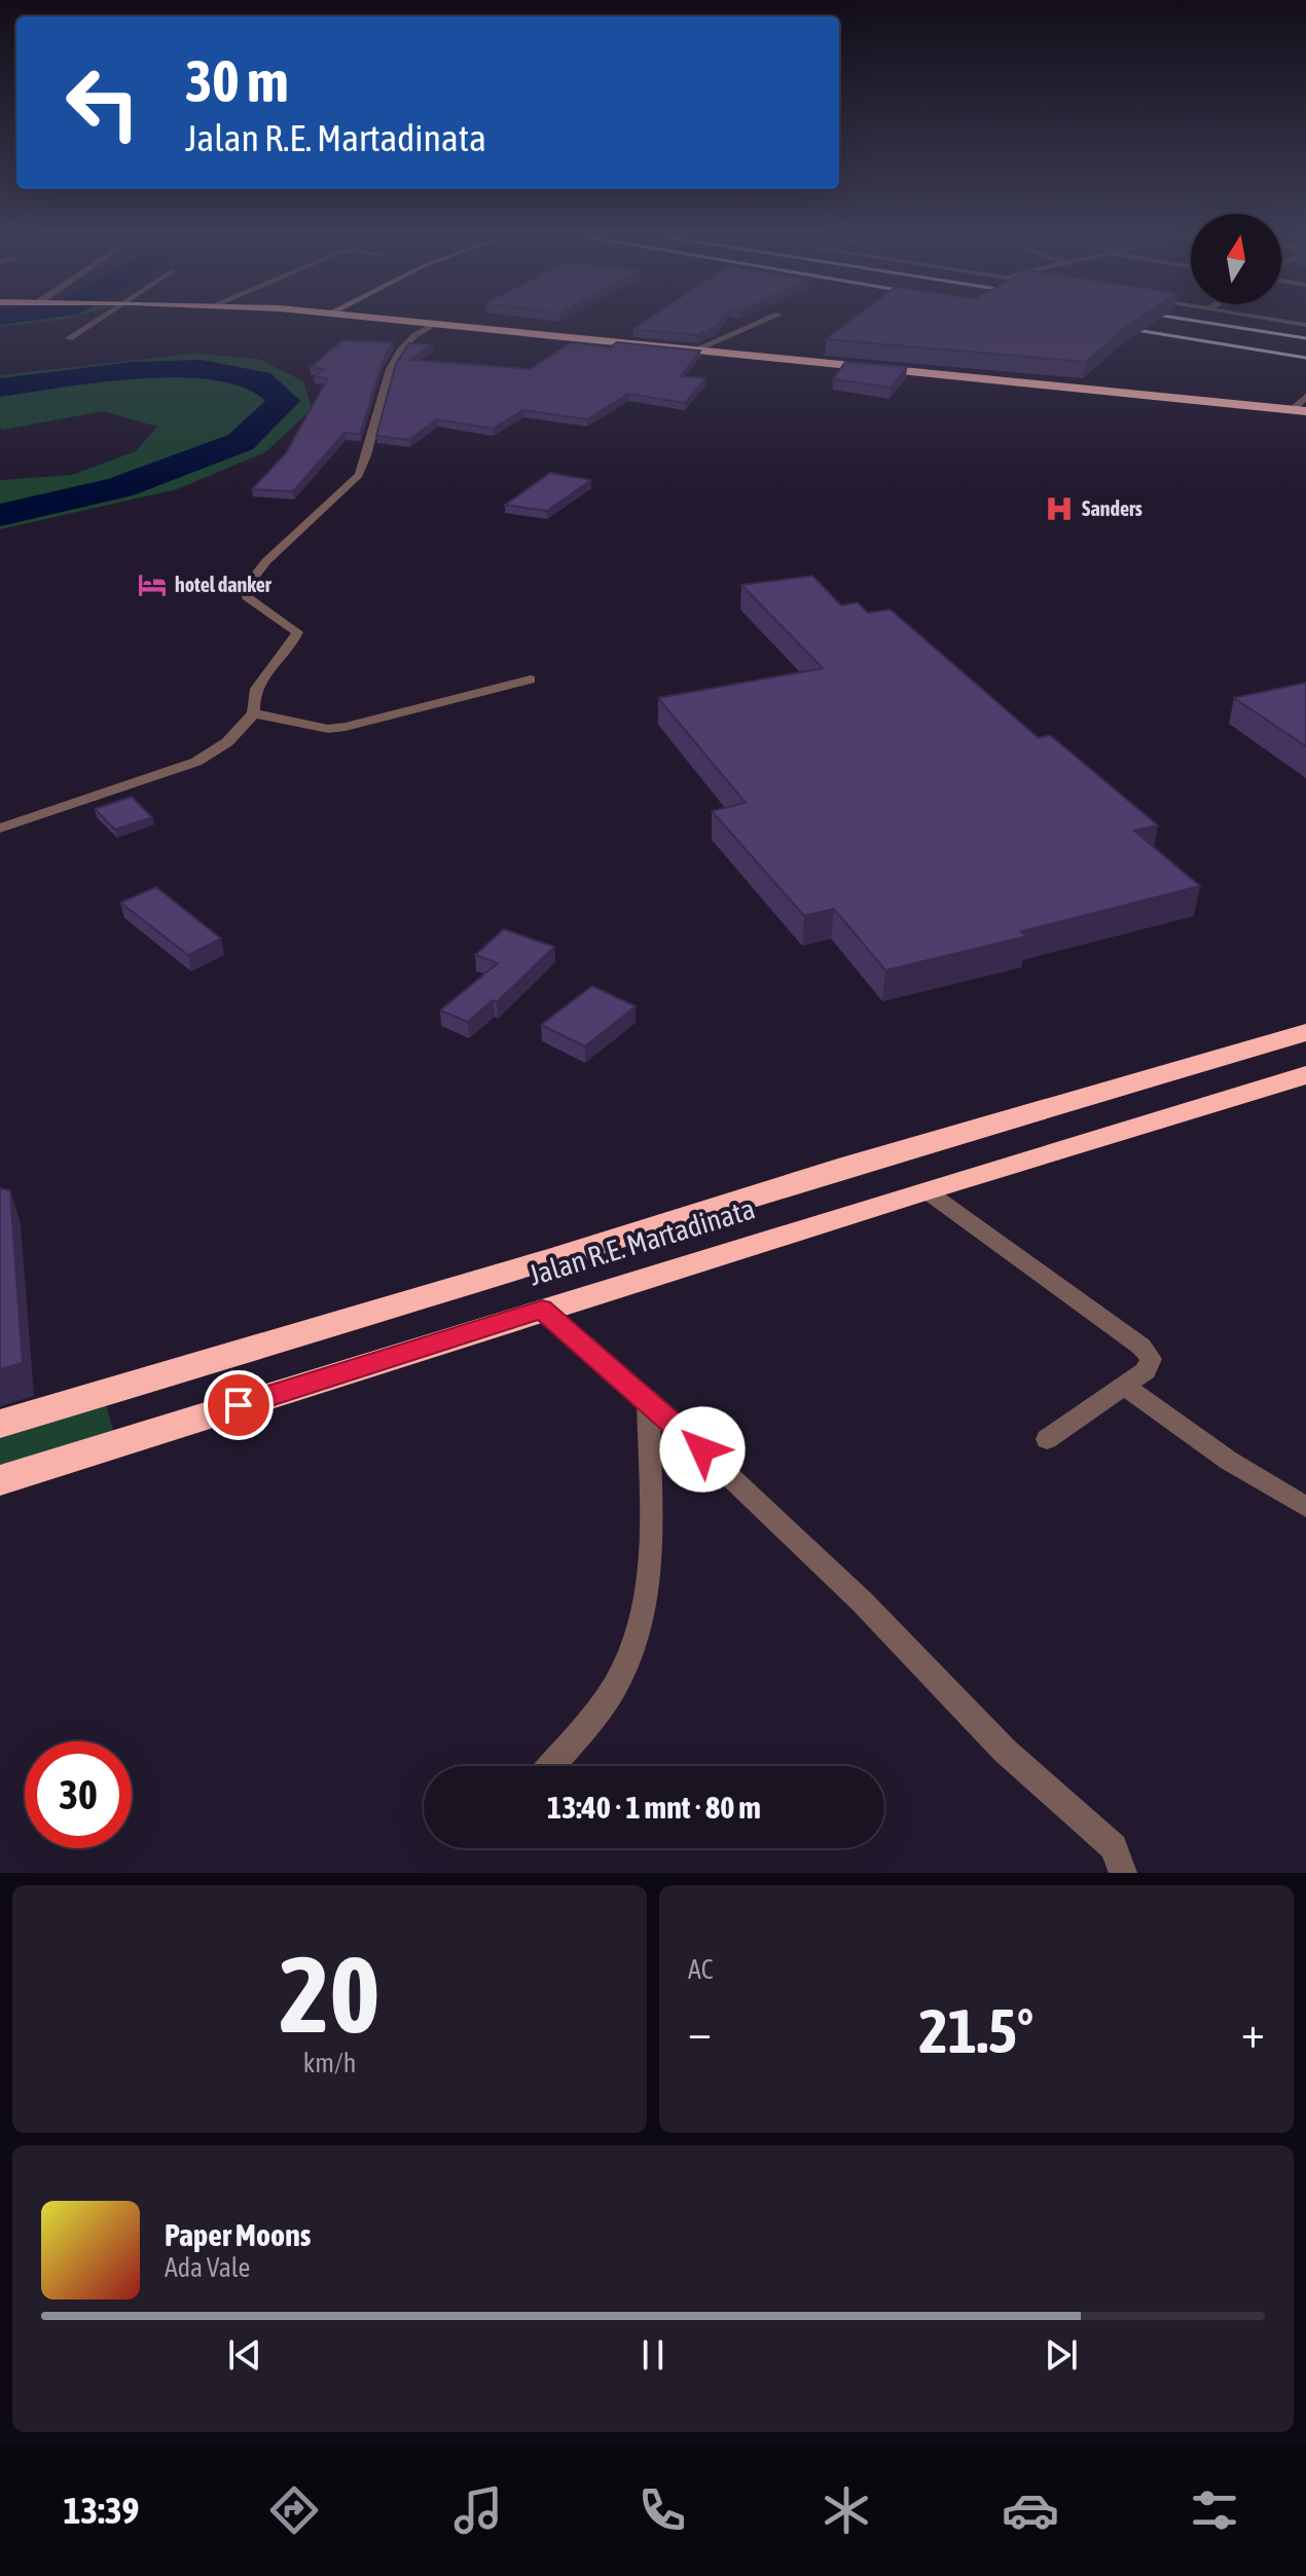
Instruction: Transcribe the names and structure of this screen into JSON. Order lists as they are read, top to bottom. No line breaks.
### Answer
{"streets":{"highway":["Jalan R.E. Martadinata"]},"places":{"hospital":["Sanders"],"hotel":["hotel danker"]},"north":"top","page":{"turn":["30 m","Jalan R.E. Martadinata"],"limit":"30","trip":"13:40 · 1 mnt · 80 m","tile":[["20","km/h"],"AC"],"heat":["−","21.5°","+"],"song":["Paper Moons","Ada Vale"],"tabs":"13:39"}}
